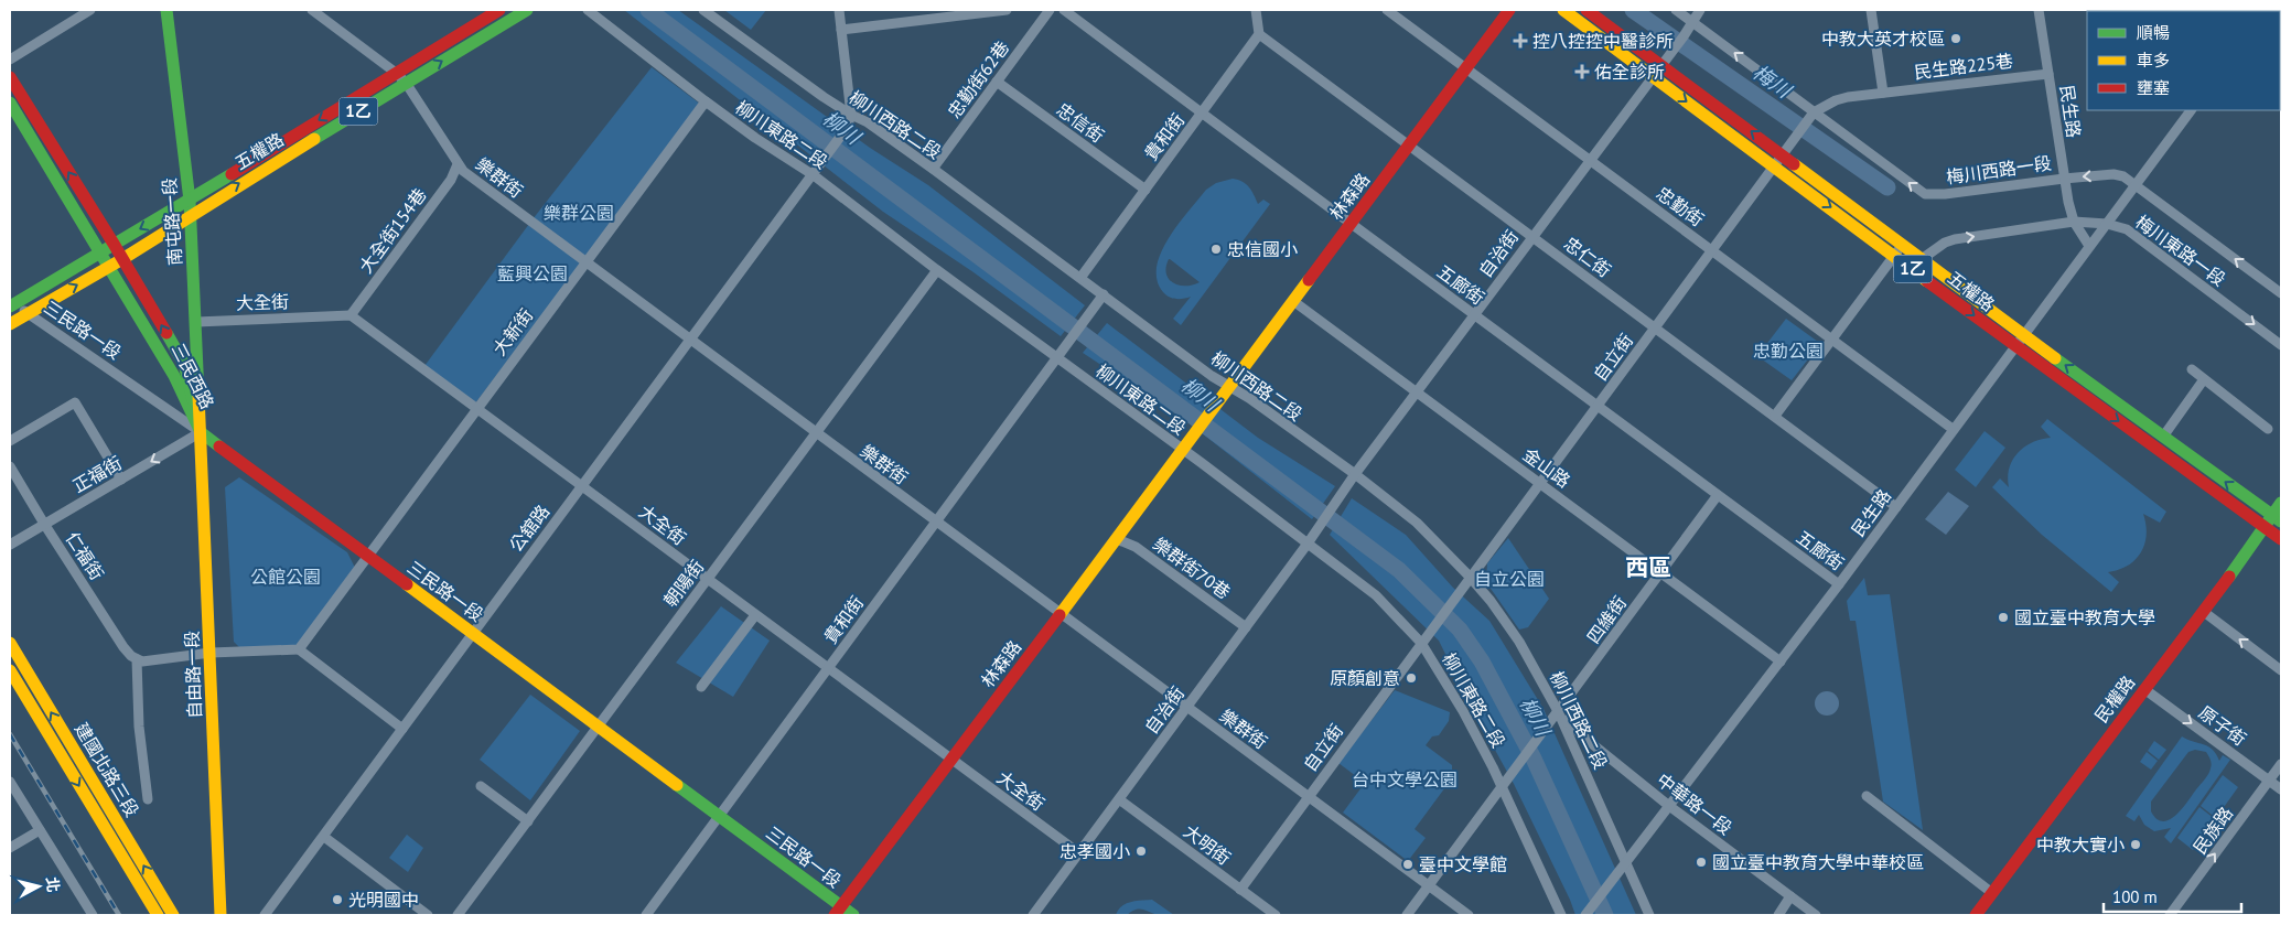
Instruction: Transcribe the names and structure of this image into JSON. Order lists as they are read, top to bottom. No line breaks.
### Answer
{"streets":{"main road":["1乙","五權路","林森路","南屯路一段","三民路一段","三民西路","自由路一段","民權路","建國北路三段"],"street":["民生路225巷","忠勤街62巷","民生路","忠信街","柳川西路二段","柳川東路二段","貴和街","梅川西路一段","樂群街","忠勤街","大全街154巷","梅川東路一段","自治街","忠仁街","五廊街","大全街","大新街","自立街","金山路","正福街","公舘路","仁福街","樂群街70巷","朝陽街","四維街","原子街","中華路一段","民族路","大明街"]},"crossings":[["民生路225巷","民生路"],["忠勤街62巷","忠信街"],["忠勤街62巷","柳川西路二段"],["民生路","柳川西路二段"],["民生路","五權路"],["民生路","梅川西路一段"],["民生路","忠勤街"],["民生路","梅川東路一段"],["民生路","忠仁街"],["民生路","五廊街"],["民生路","金山路"],["民生路","中華路一段"],["忠信街","貴和街"],["柳川西路二段","貴和街"],["柳川西路二段","林森路"],["柳川西路二段","自治街"],["柳川西路二段","自立街"],["柳川西路二段","公舘路"],["柳川西路二段","四維街"],["柳川西路二段","中華路一段"],["柳川東路二段","貴和街"],["柳川東路二段","林森路"],["柳川東路二段","自治街"],["柳川東路二段","大新街"],["柳川東路二段","自立街"],["柳川東路二段","公舘路"],["柳川東路二段","朝陽街"],["柳川東路二段","四維街"],["貴和街","樂群街"],["貴和街","忠仁街"],["貴和街","五廊街"],["貴和街","大全街"],["貴和街","三民路一段"],["五權路","樂群街"],["五權路","南屯路一段"],["五權路","梅川東路一段"],["五權路","自治街"],["五權路","三民路一段"],["五權路","自立街"],["五權路","三民西路"],["五權路","民權路"],["梅川西路一段","自治街"],["梅川西路一段","自立街"],["樂群街","林森路"],["樂群街","大全街154巷"],["樂群街","自治街"],["樂群街","大新街"],["樂群街","自立街"],["樂群街","公舘路"],["樂群街","朝陽街"],["林森路","忠勤街"],["林森路","忠仁街"],["林森路","五廊街"],["林森路","大全街"],["林森路","三民路一段"],["林森路","金山路"],["林森路","樂群街70巷"],["忠勤街","自治街"],["忠勤街","自立街"],["南屯路一段","大全街"],["南屯路一段","三民路一段"],["南屯路一段","三民西路"],["南屯路一段","正福街"],["南屯路一段","自由路一段"],["大全街154巷","大全街"],["自治街","忠仁街"],["自治街","五廊街"],["自治街","大全街"],["自治街","金山路"],["自治街","樂群街70巷"],["自治街","大明街"],["忠仁街","自立街"],["五廊街","自立街"],["五廊街","四維街"],["大全街","大新街"],["大全街","公舘路"],["大全街","朝陽街"],["三民路一段","大新街"],["三民路一段","三民西路"],["三民路一段","正福街"],["三民路一段","公舘路"],["三民路一段","朝陽街"],["三民路一段","自由路一段"],["自立街","金山路"],["自立街","大明街"],["三民西路","正福街"],["三民西路","自由路一段"],["金山路","四維街"],["正福街","仁福街"],["正福街","自由路一段"],["四維街","中華路一段"],["民權路","原子街"],["原子街","民族路"]],"one_way":["梅川西路一段","梅川東路一段","正福街","原子街","民族路"],"districts":["西區"],"water":["梅川","柳川"],"parks":["樂群公園","藍興公園","忠勤公園","公館公園","自立公園","台中文學公園"],"places":{"other":["中教大英才校區","忠信國小","國立臺中教育大學","原顏創意","中教大實小","忠孝國小","國立臺中教育大學中華校區","臺中文學館","光明國中"],"health":["控八控控中醫診所","佑全診所"]},"legend":["順暢","車多","壅塞"],"scale_bar":"100 m","north":"right"}
